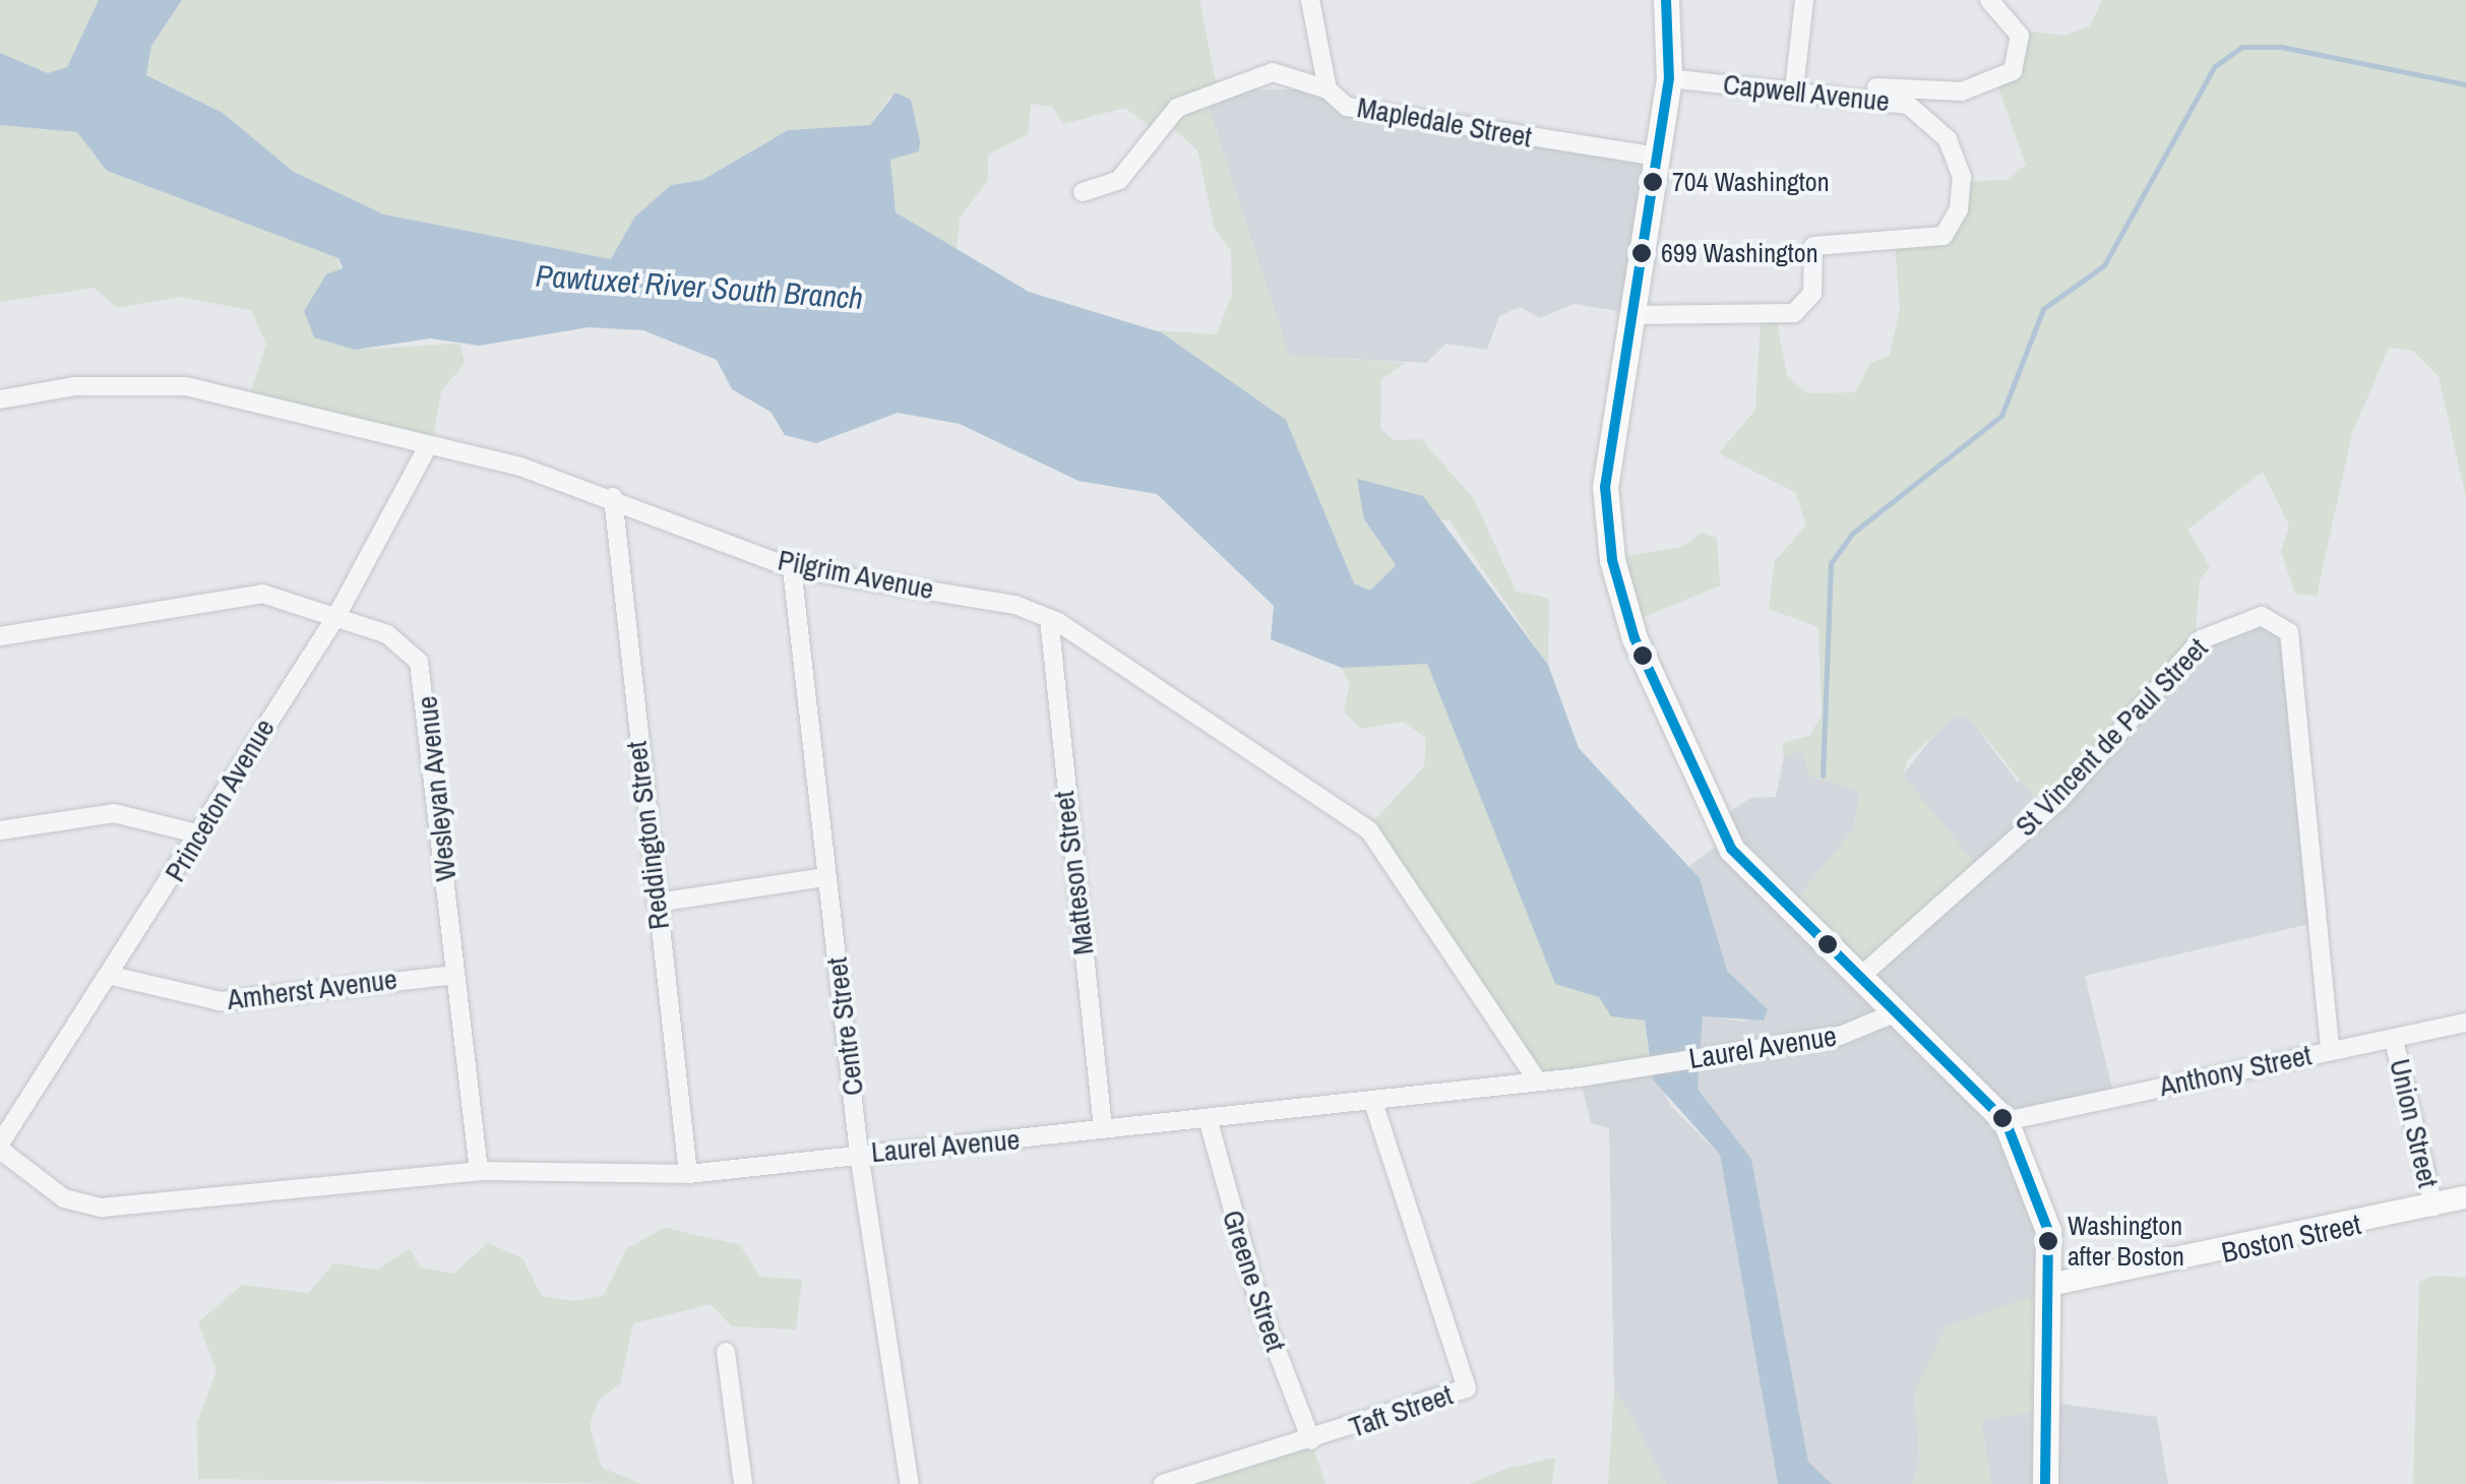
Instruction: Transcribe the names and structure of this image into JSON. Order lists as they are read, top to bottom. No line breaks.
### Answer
{"streets":{"street":["Capwell Avenue","Mapledale Street","Pilgrim Avenue","St Vincent de Paul Street","Wesleyan Avenue","Princeton Avenue","Reddington Street","Matteson Street","Amherst Avenue","Centre Street","Laurel Avenue","Anthony Street","Union Street","Boston Street","Greene Street","Taft Street"]},"crossings":[["Pilgrim Avenue","Princeton Avenue"],["Pilgrim Avenue","Reddington Street"],["Pilgrim Avenue","Matteson Street"],["Pilgrim Avenue","Centre Street"],["Pilgrim Avenue","Laurel Avenue"],["St Vincent de Paul Street","Anthony Street"],["Wesleyan Avenue","Princeton Avenue"],["Wesleyan Avenue","Amherst Avenue"],["Wesleyan Avenue","Laurel Avenue"],["Princeton Avenue","Amherst Avenue"],["Princeton Avenue","Laurel Avenue"],["Reddington Street","Laurel Avenue"],["Matteson Street","Laurel Avenue"],["Centre Street","Laurel Avenue"],["Laurel Avenue","Greene Street"],["Laurel Avenue","Taft Street"],["Anthony Street","Union Street"],["Union Street","Boston Street"],["Greene Street","Taft Street"]],"water":["Pawtuxet River South Branch"],"places":["704 Washington","699 Washington","Washington after Boston"]}
